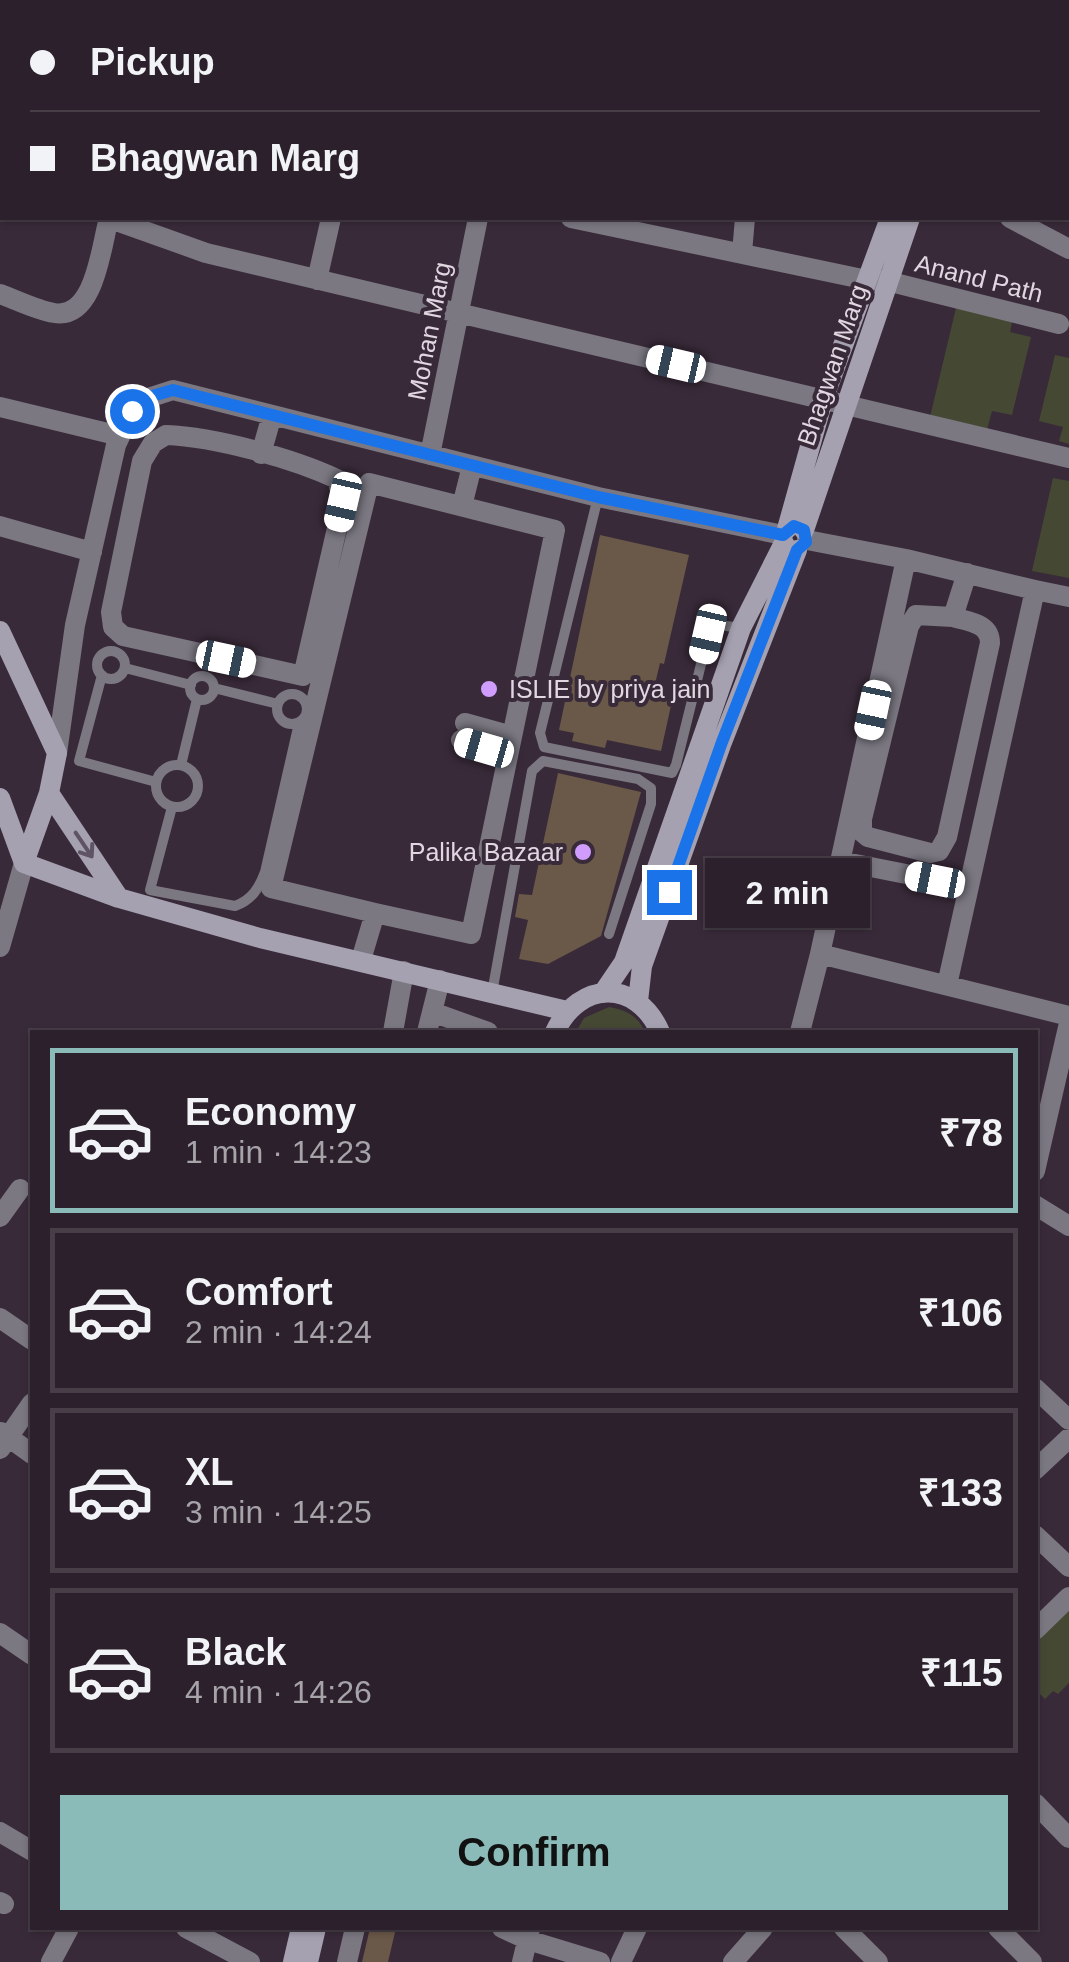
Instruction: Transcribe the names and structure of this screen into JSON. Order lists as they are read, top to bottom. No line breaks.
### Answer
{"streets":{"street":["Anand Path","Mohan Marg","Bhagwan Marg"]},"crossings":[["Anand Path","Bhagwan Marg"]],"places":["ISLIE by priya jain","Palika Bazaar"],"page":{"banner":["Pickup","Bhagwan Marg"],"bubble":"2 min","list":[{"name":"Economy","note":"1 min · 14:23","value":"₹78"},{"name":"Comfort","note":"2 min · 14:24","value":"₹106"},{"name":"XL","note":"3 min · 14:25","value":"₹133"},{"name":"Black","note":"4 min · 14:26","value":"₹115"}],"buttons":"Confirm"}}
